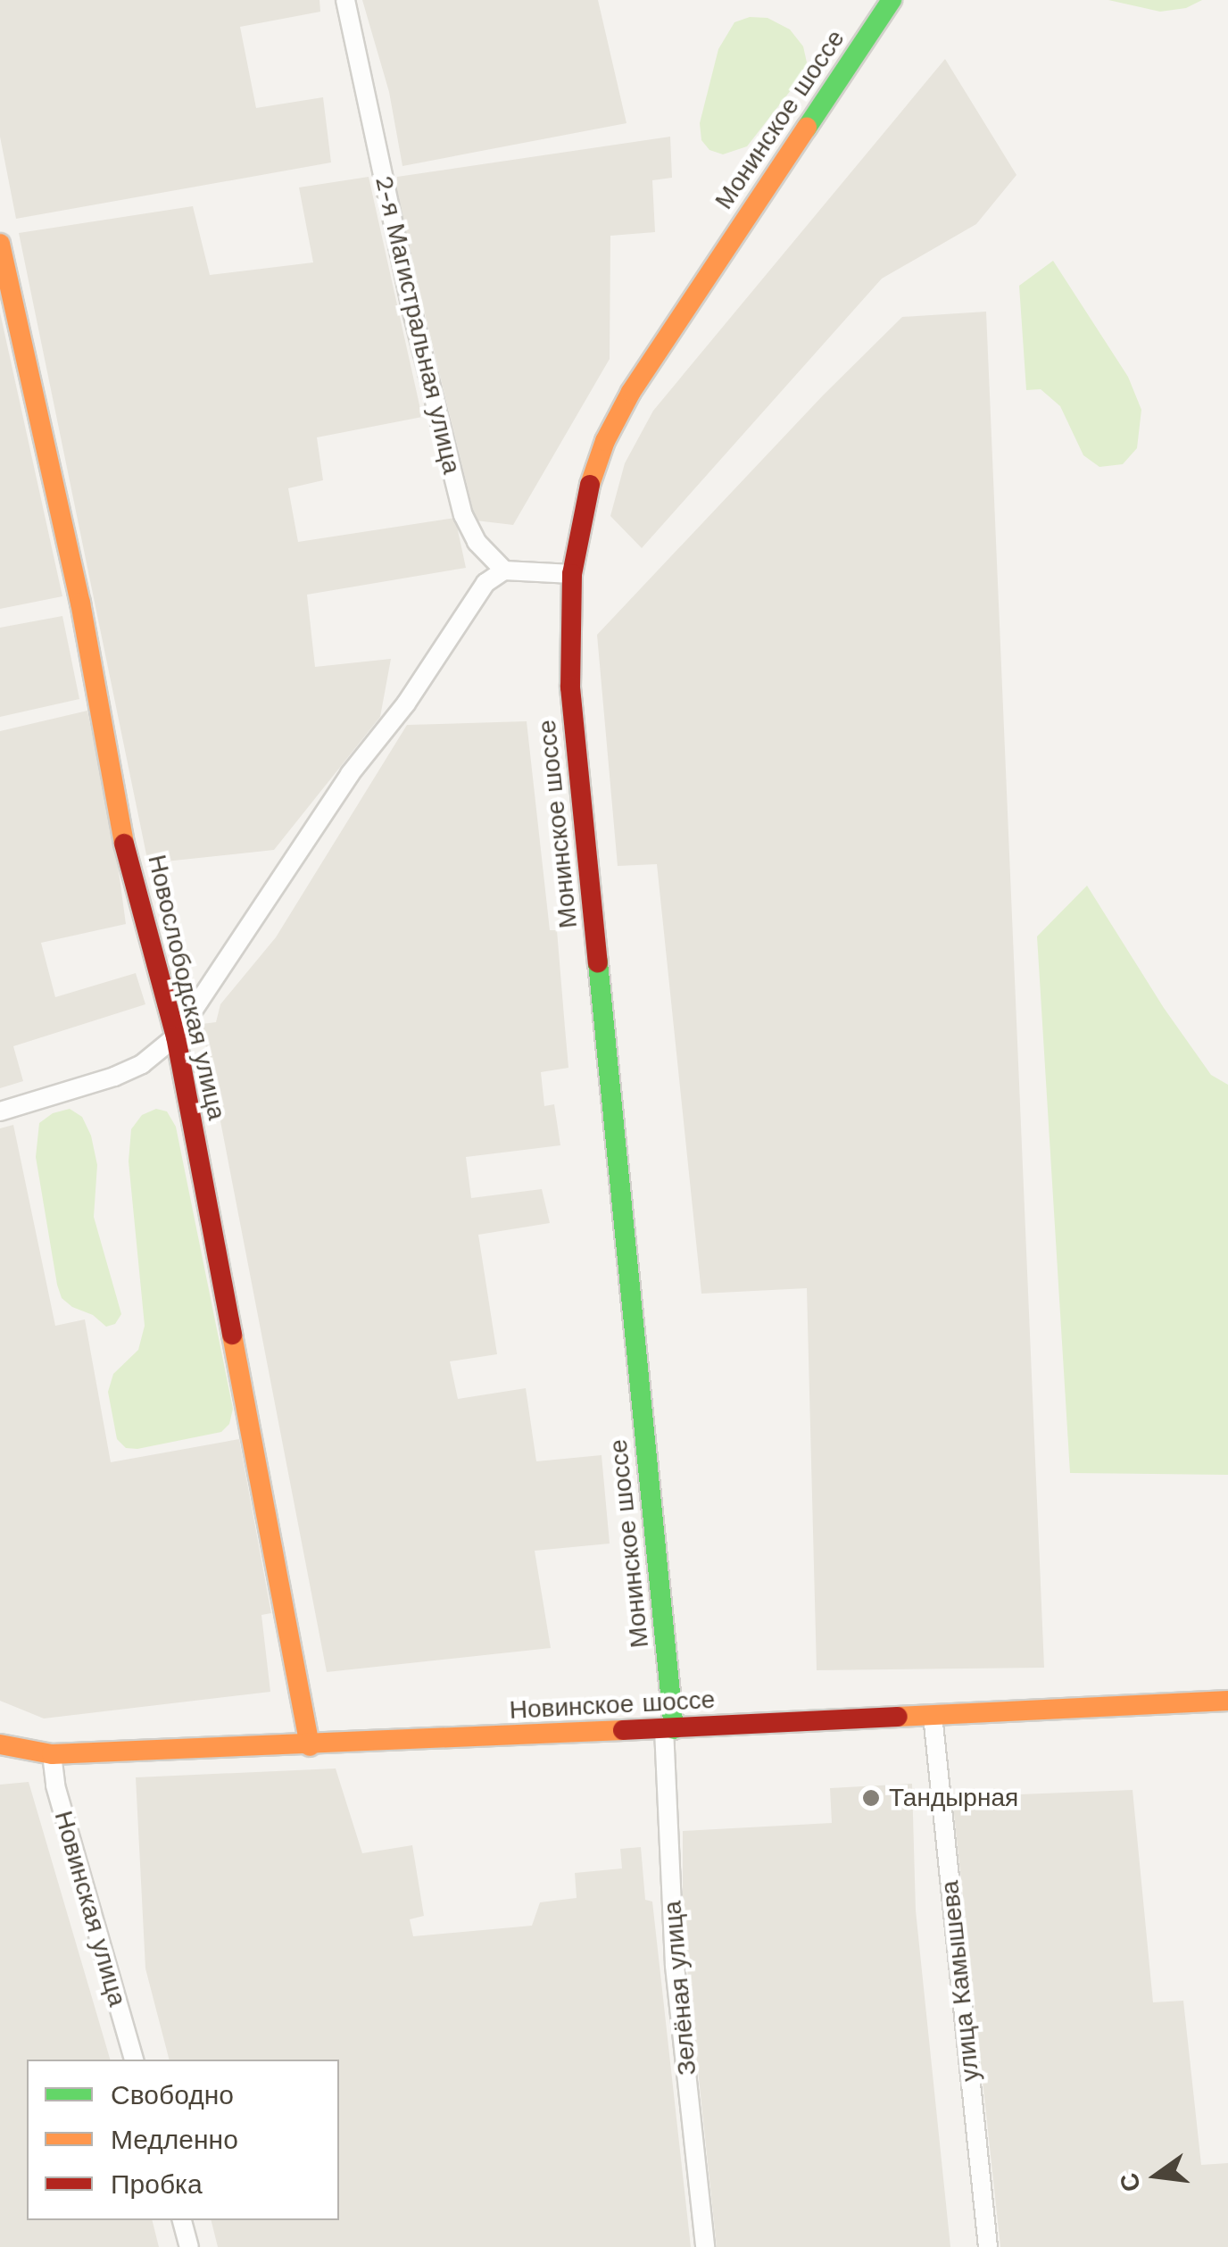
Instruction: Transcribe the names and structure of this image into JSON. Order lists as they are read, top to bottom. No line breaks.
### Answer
{"streets":{"main road":["Монинское шоссе","Новослободская улица","Новинское шоссе"],"street":["2-я Магистральная улица","Новинская улица","улица Камышева","Зелёная улица"]},"crossings":[["Монинское шоссе","Новинское шоссе"],["Монинское шоссе","Зелёная улица"],["Новослободская улица","Новинское шоссе"],["Новинское шоссе","Новинская улица"],["Новинское шоссе","улица Камышева"],["Новинское шоссе","Зелёная улица"]],"places":["Тандырная"],"legend":["Свободно","Медленно","Пробка"],"north":"left"}
